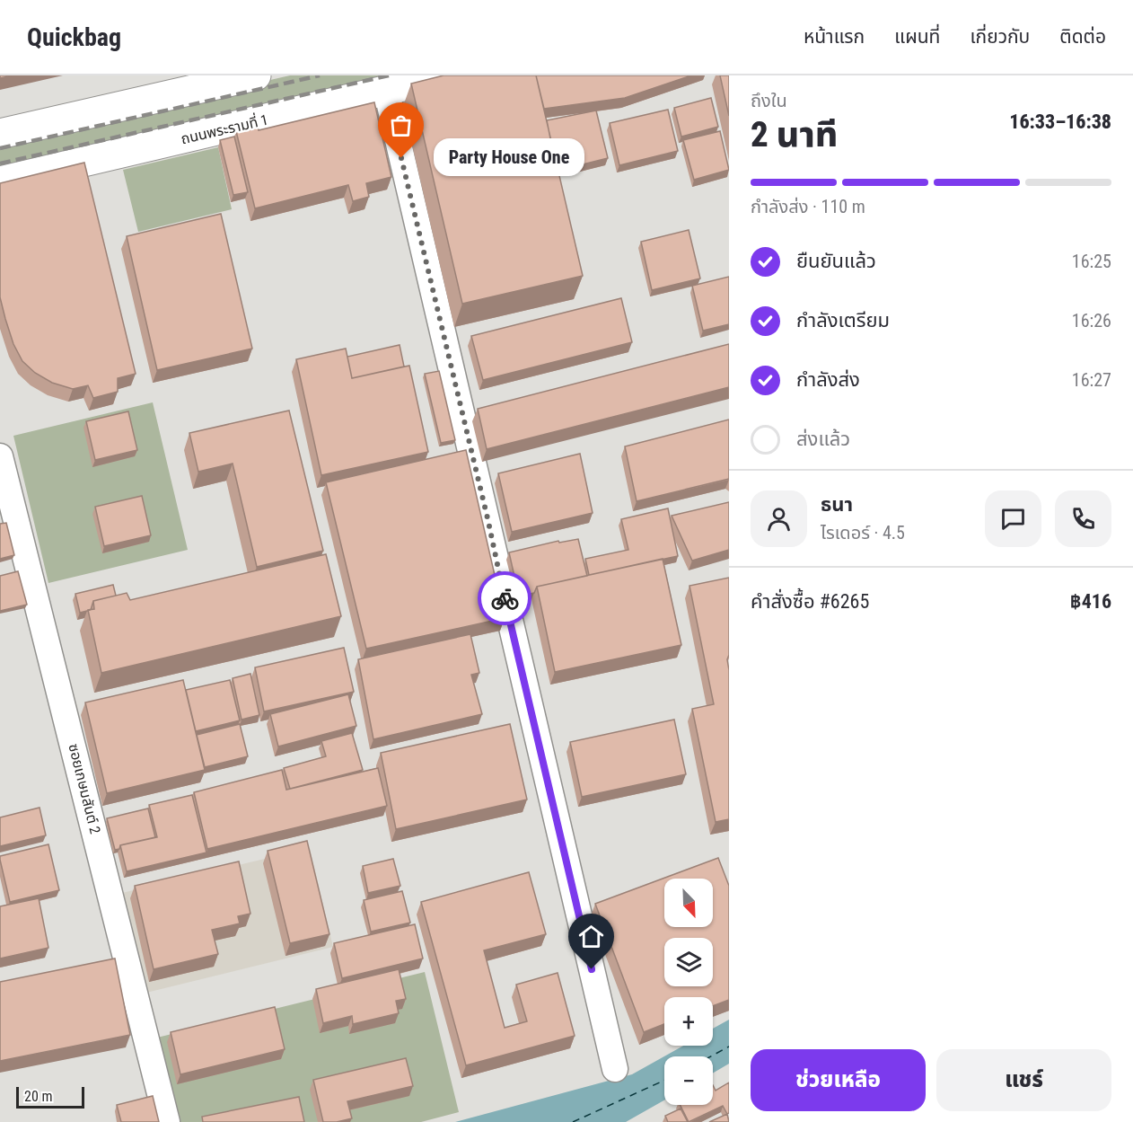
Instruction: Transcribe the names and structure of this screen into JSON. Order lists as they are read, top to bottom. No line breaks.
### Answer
{"streets":{"main road":["ถนนพระรามที่ 1"],"street":["ซอยเกษมสันต์ 2"]},"places":["Party House One"],"scale_bar":"20 m","north":"bottom right","page":{"header":"Quickbag","nav":["หน้าแรก","แผนที่","เกี่ยวกับ","ติดต่อ"],"heading":["2 นาที","ถึงใน","16:33–16:38"],"panel":["ธนา","ไรเดอร์ · 4.5","คำสั่งซื้อ #6265","฿416"],"bubble":"Party House One","bar":"กำลังส่ง · 110 m","list":[["ยืนยันแล้ว","16:25"],["กำลังเตรียม","16:26"],["กำลังส่ง","16:27"],"ส่งแล้ว"],"map_buttons":["+","−"],"buttons":["ช่วยเหลือ","แชร์"],"scale":"20 m"}}
